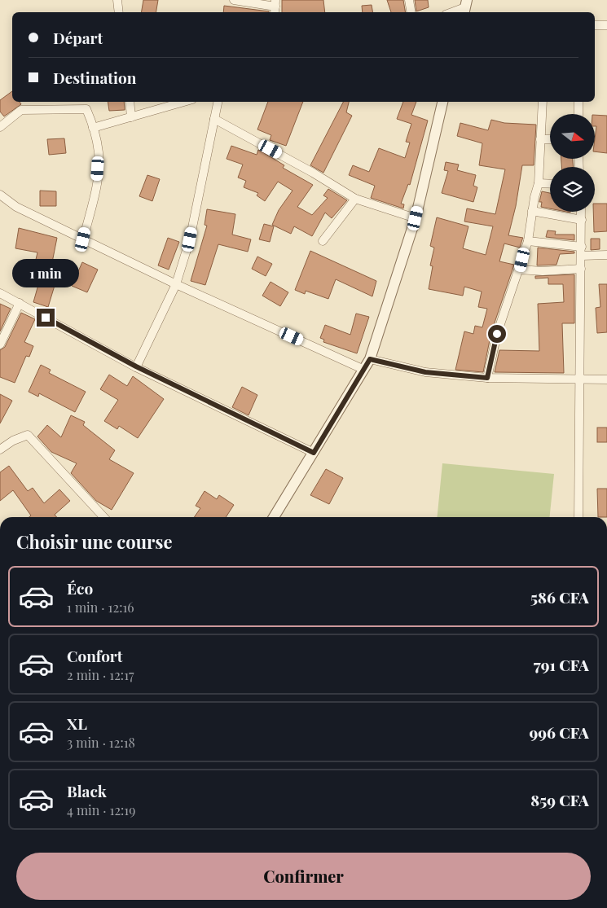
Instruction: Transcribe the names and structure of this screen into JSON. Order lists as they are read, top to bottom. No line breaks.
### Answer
{"north":"right","page":{"banner":["Départ","Destination"],"bubble":"1 min","heading":"Choisir une course","list":[{"name":"Éco","note":"1 min · 12:16","value":"586 CFA"},{"name":"Confort","note":"2 min · 12:17","value":"791 CFA"},{"name":"XL","note":"3 min · 12:18","value":"996 CFA"},{"name":"Black","note":"4 min · 12:19","value":"859 CFA"}],"buttons":"Confirmer"}}
